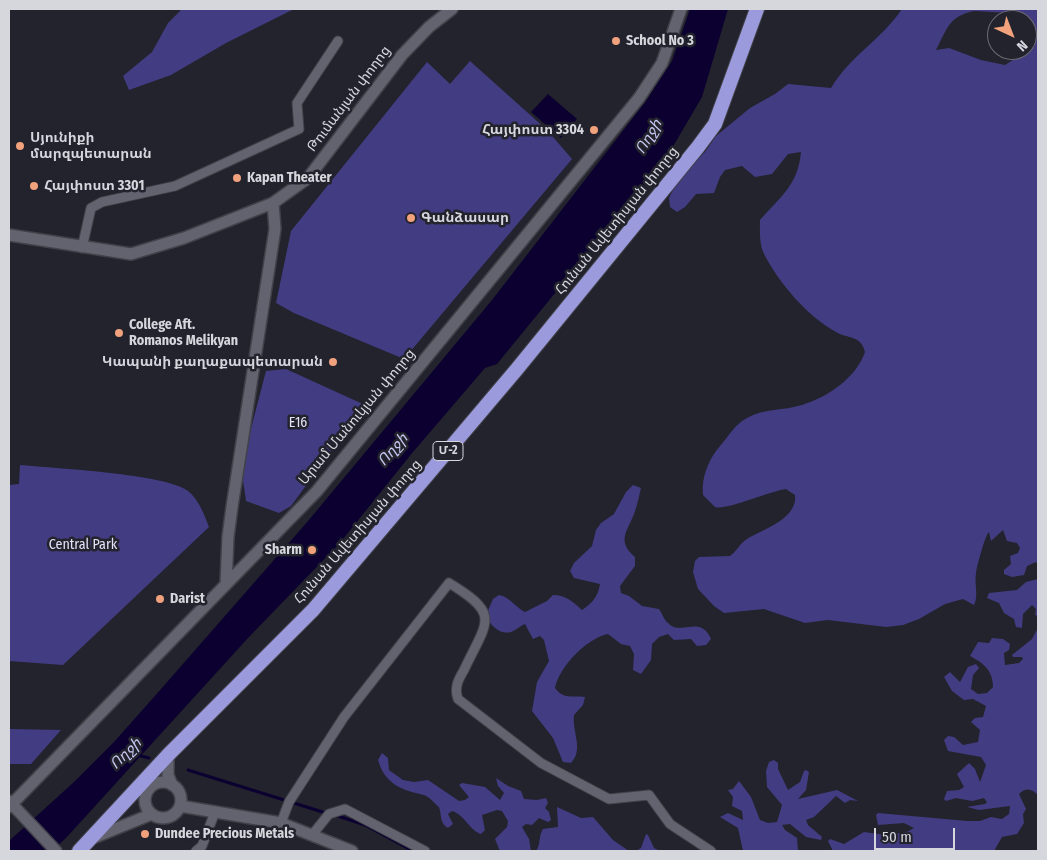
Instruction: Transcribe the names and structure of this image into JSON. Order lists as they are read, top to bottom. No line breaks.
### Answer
{"streets":{"highway":["Հունան Ավետիսյան փողոց","Մ-2"],"street":["Թումանյան փողոց","Արամ Մանուկյան փողոց"]},"water":["Ողջի"],"parks":["E16","Central Park"],"places":["School No 3","Հայփոստ 3304","Սյունիքի մարզպետարան","Kapan Theater","Հայփոստ 3301","Գանձասար","College Aft. Romanos Melikyan","Կապանի քաղաքապետարան","Sharm","Darist","Dundee Precious Metals"],"scale_bar":"50 m","north":"bottom right"}
